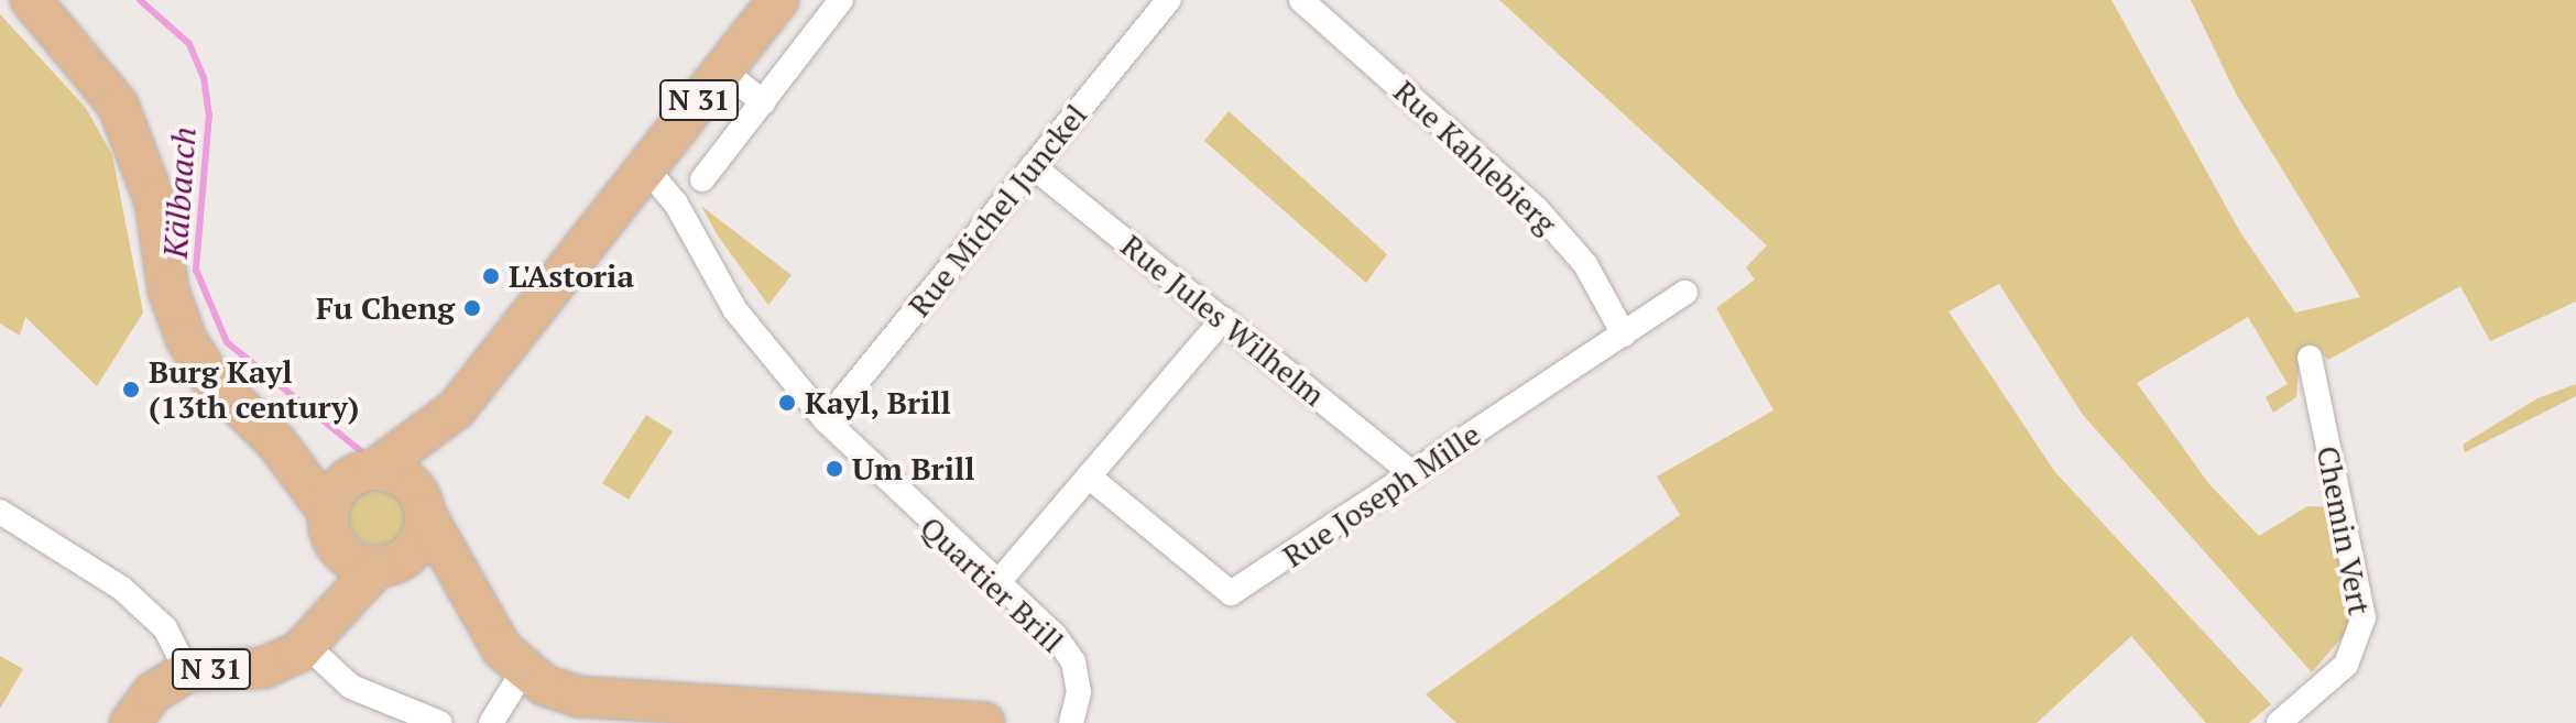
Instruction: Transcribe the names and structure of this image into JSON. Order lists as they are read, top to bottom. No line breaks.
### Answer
{"streets":{"main road":["N 31"],"street":["Rue Kahlebierg","Rue Michel Junckel","Rue Jules Wilhelm","Rue Joseph Mille","Chemin Vert","Quartier Brill"]},"crossings":[["N 31","Quartier Brill"],["Rue Kahlebierg","Rue Joseph Mille"],["Rue Michel Junckel","Rue Jules Wilhelm"],["Rue Michel Junckel","Quartier Brill"],["Rue Jules Wilhelm","Rue Joseph Mille"]],"water":["Kälbaach"],"places":["L'Astoria","Fu Cheng","Burg Kayl (13th century)","Kayl, Brill","Um Brill"]}
